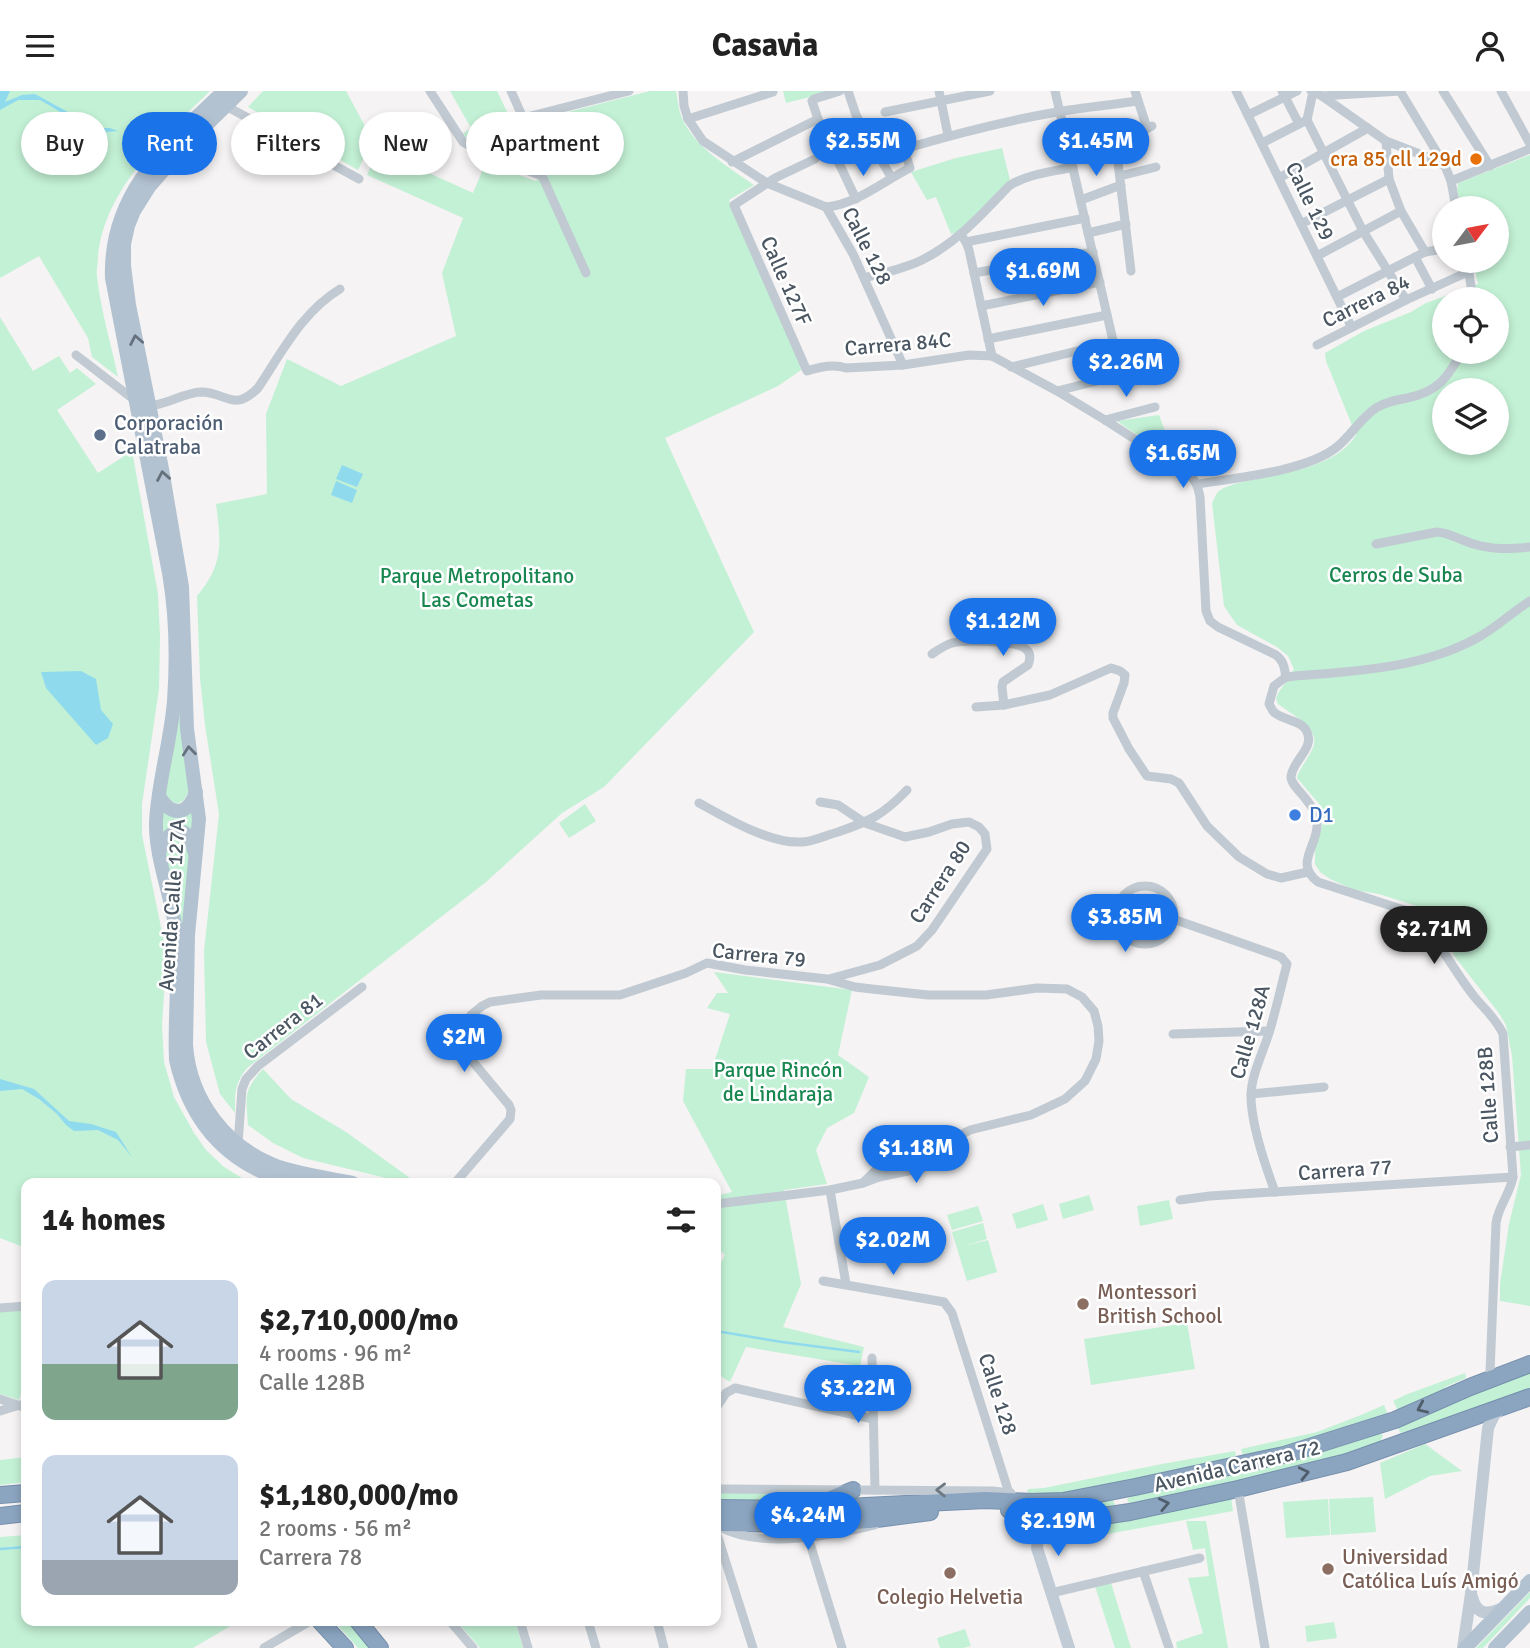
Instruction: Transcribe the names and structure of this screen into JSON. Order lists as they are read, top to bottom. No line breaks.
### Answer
{"streets":{"highway":["Avenida Carrera 72"],"main road":["Avenida Calle 127A"],"street":["Calle 129","Calle 128","Calle 127F","Carrera 84","Carrera 84C","Carrera 80","Carrera 79","Carrera 81","Calle 128A","Calle 128B","Carrera 77"]},"crossings":[["Calle 129","Carrera 84"],["Calle 128","Calle 127F"],["Calle 128","Carrera 84C"],["Calle 128","Avenida Carrera 72"],["Calle 127F","Carrera 84C"],["Carrera 80","Carrera 79"],["Avenida Calle 127A","Carrera 81"],["Calle 128A","Carrera 77"],["Calle 128B","Carrera 77"],["Calle 128B","Avenida Carrera 72"]],"parks":["Cerros de Suba","Parque Metropolitano Las Cometas","Parque Rincón de Lindaraja"],"places":["cra 85 cll 129d","Corporación Calatraba","D1","Montessori British School","Universidad Católica Luís Amigó","Colegio Helvetia"],"north":"top right","page":{"header":"Casavia","chip":["Buy","Rent","Filters","New","Apartment"],"price":["$2.55M","$1.45M","$1.69M","$2.26M","$1.65M","$1.12M","$3.85M","$2.71M","$2M","$1.18M","$2.02M","$3.22M","$4.24M","$2.19M"],"heading":"14 homes","list":[{"name":"$2,710,000/mo","note":"4 rooms · 96 m² · Calle 128B"},{"name":"$1,180,000/mo","note":"2 rooms · 56 m² · Carrera 78"}]}}
